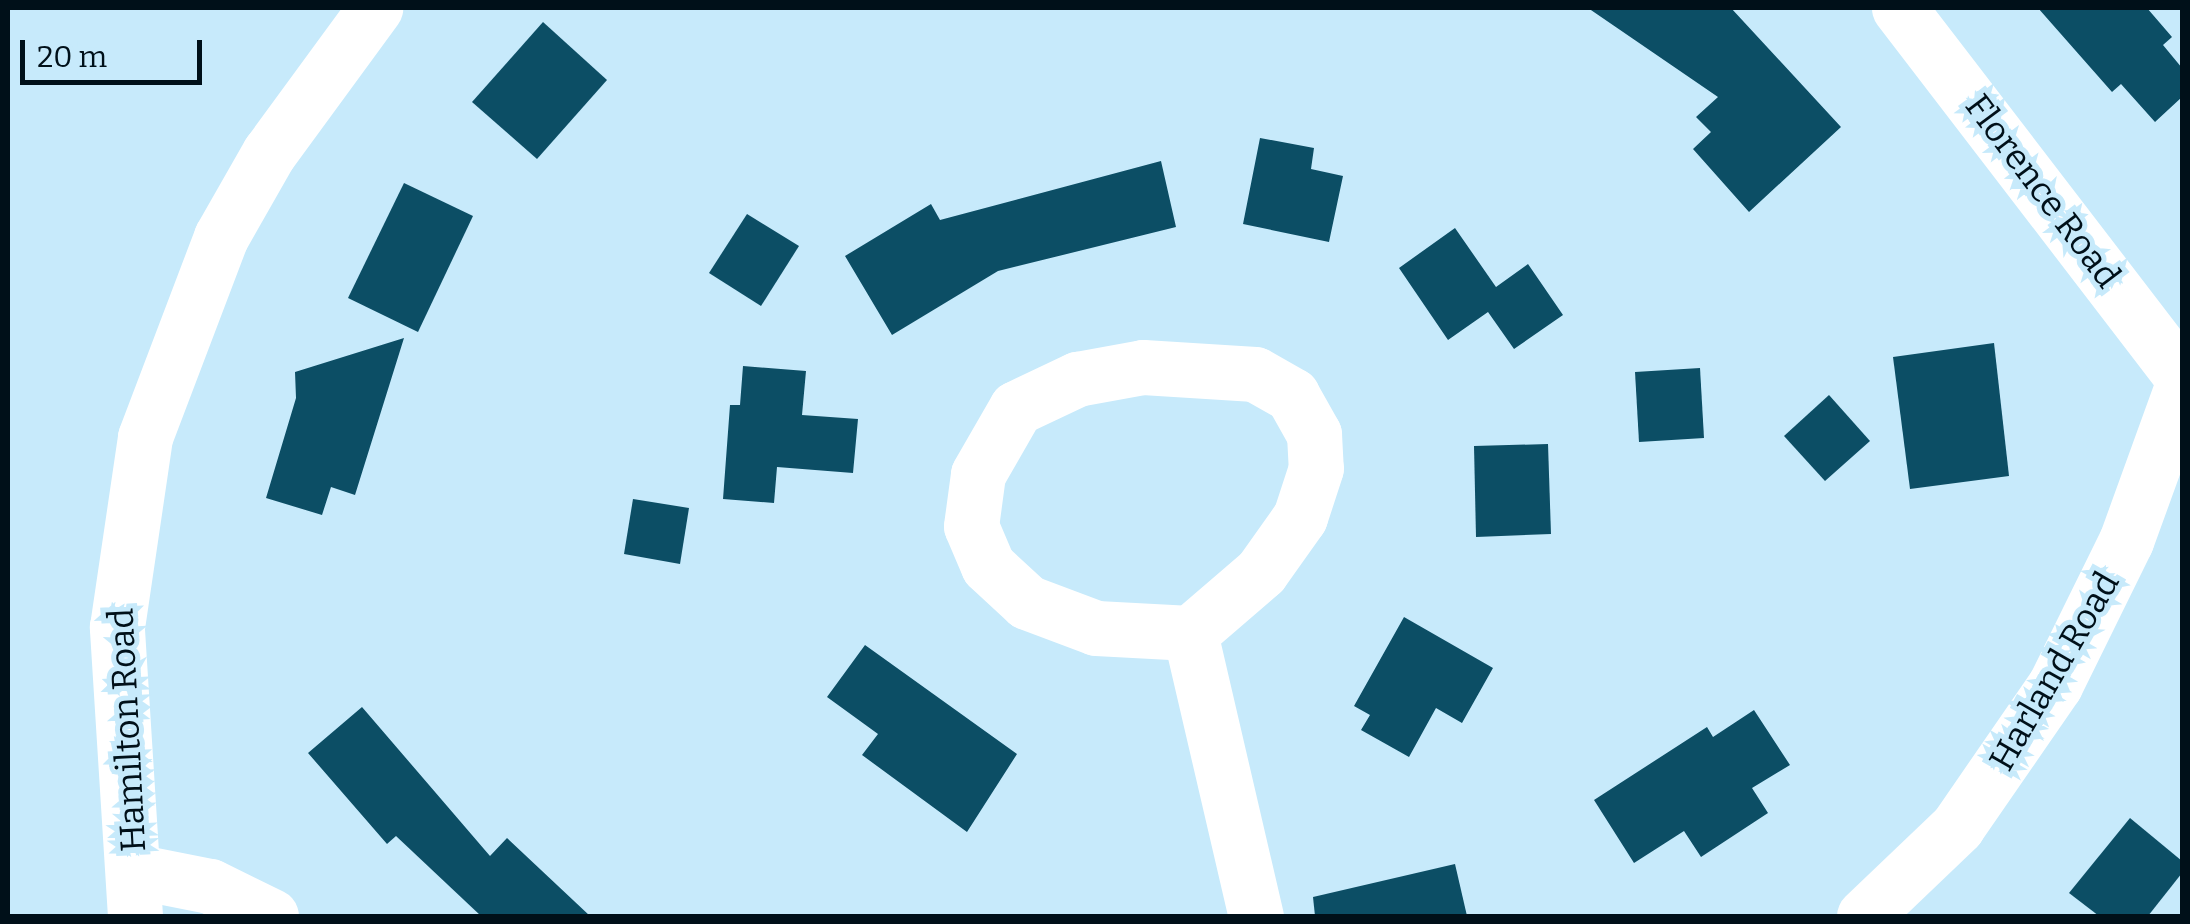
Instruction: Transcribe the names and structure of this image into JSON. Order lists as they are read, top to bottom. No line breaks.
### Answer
{"streets":{"street":["Florence Road","Harland Road","Hamilton Road"]},"scale_bar":"20 m"}
